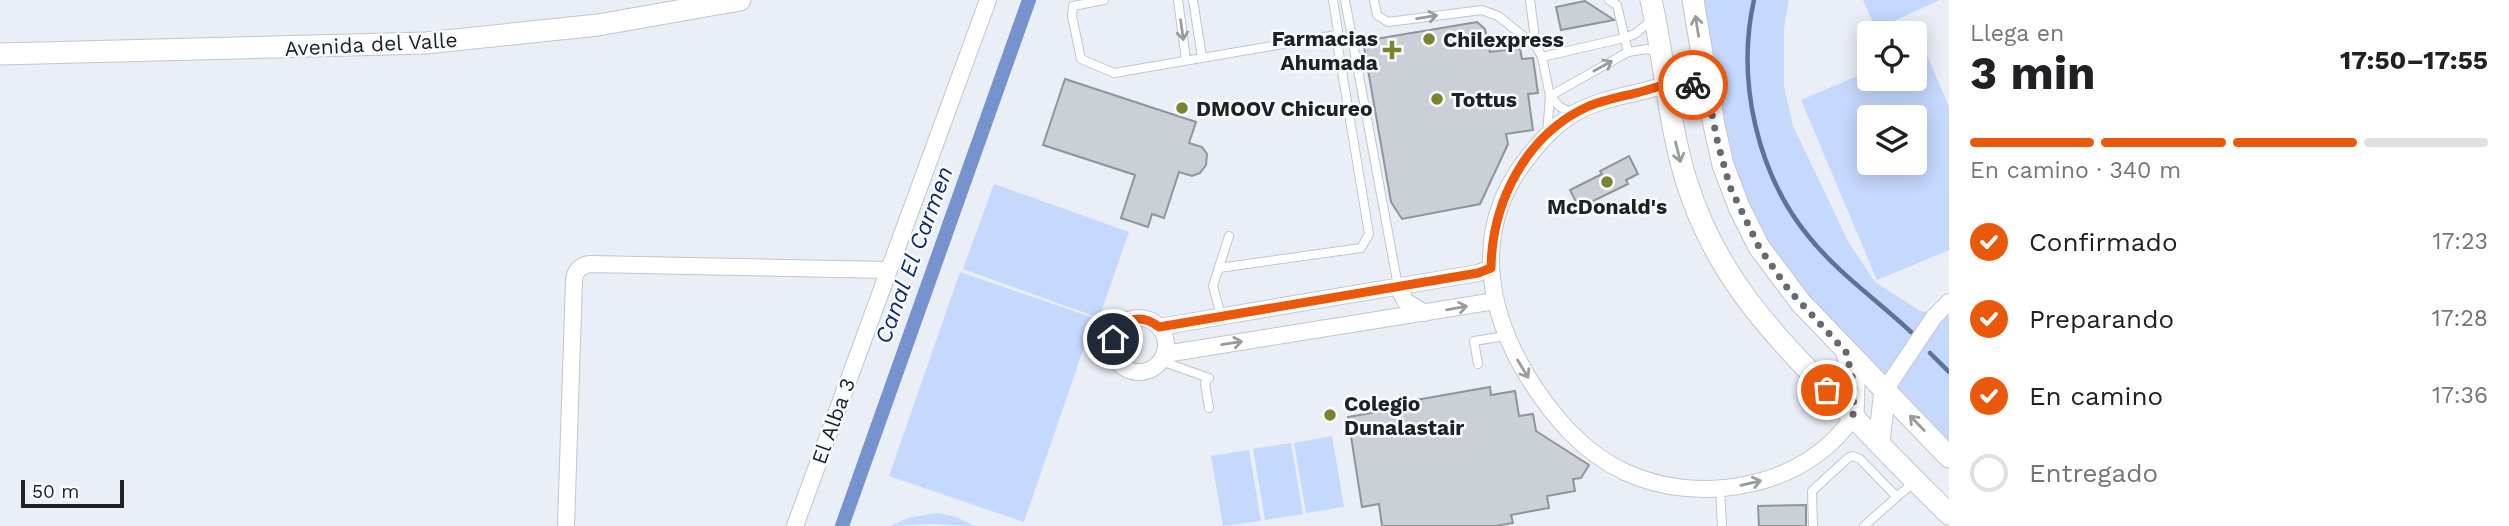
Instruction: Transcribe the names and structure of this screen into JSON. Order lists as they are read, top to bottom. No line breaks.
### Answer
{"streets":{"street":["Avenida del Valle","El Alba 3"]},"water":["Canal El Carmen"],"places":{"other":["Chilexpress","Tottus","DMOOV Chicureo","McDonald's","Colegio Dunalastair"],"health":["Farmacias Ahumada"]},"scale_bar":"50 m","page":{"heading":["3 min","Llega en","17:50–17:55"],"bar":"En camino · 340 m","list":[["Confirmado","17:23"],["Preparando","17:28"],["En camino","17:36"],"Entregado"],"scale":"50 m"}}
